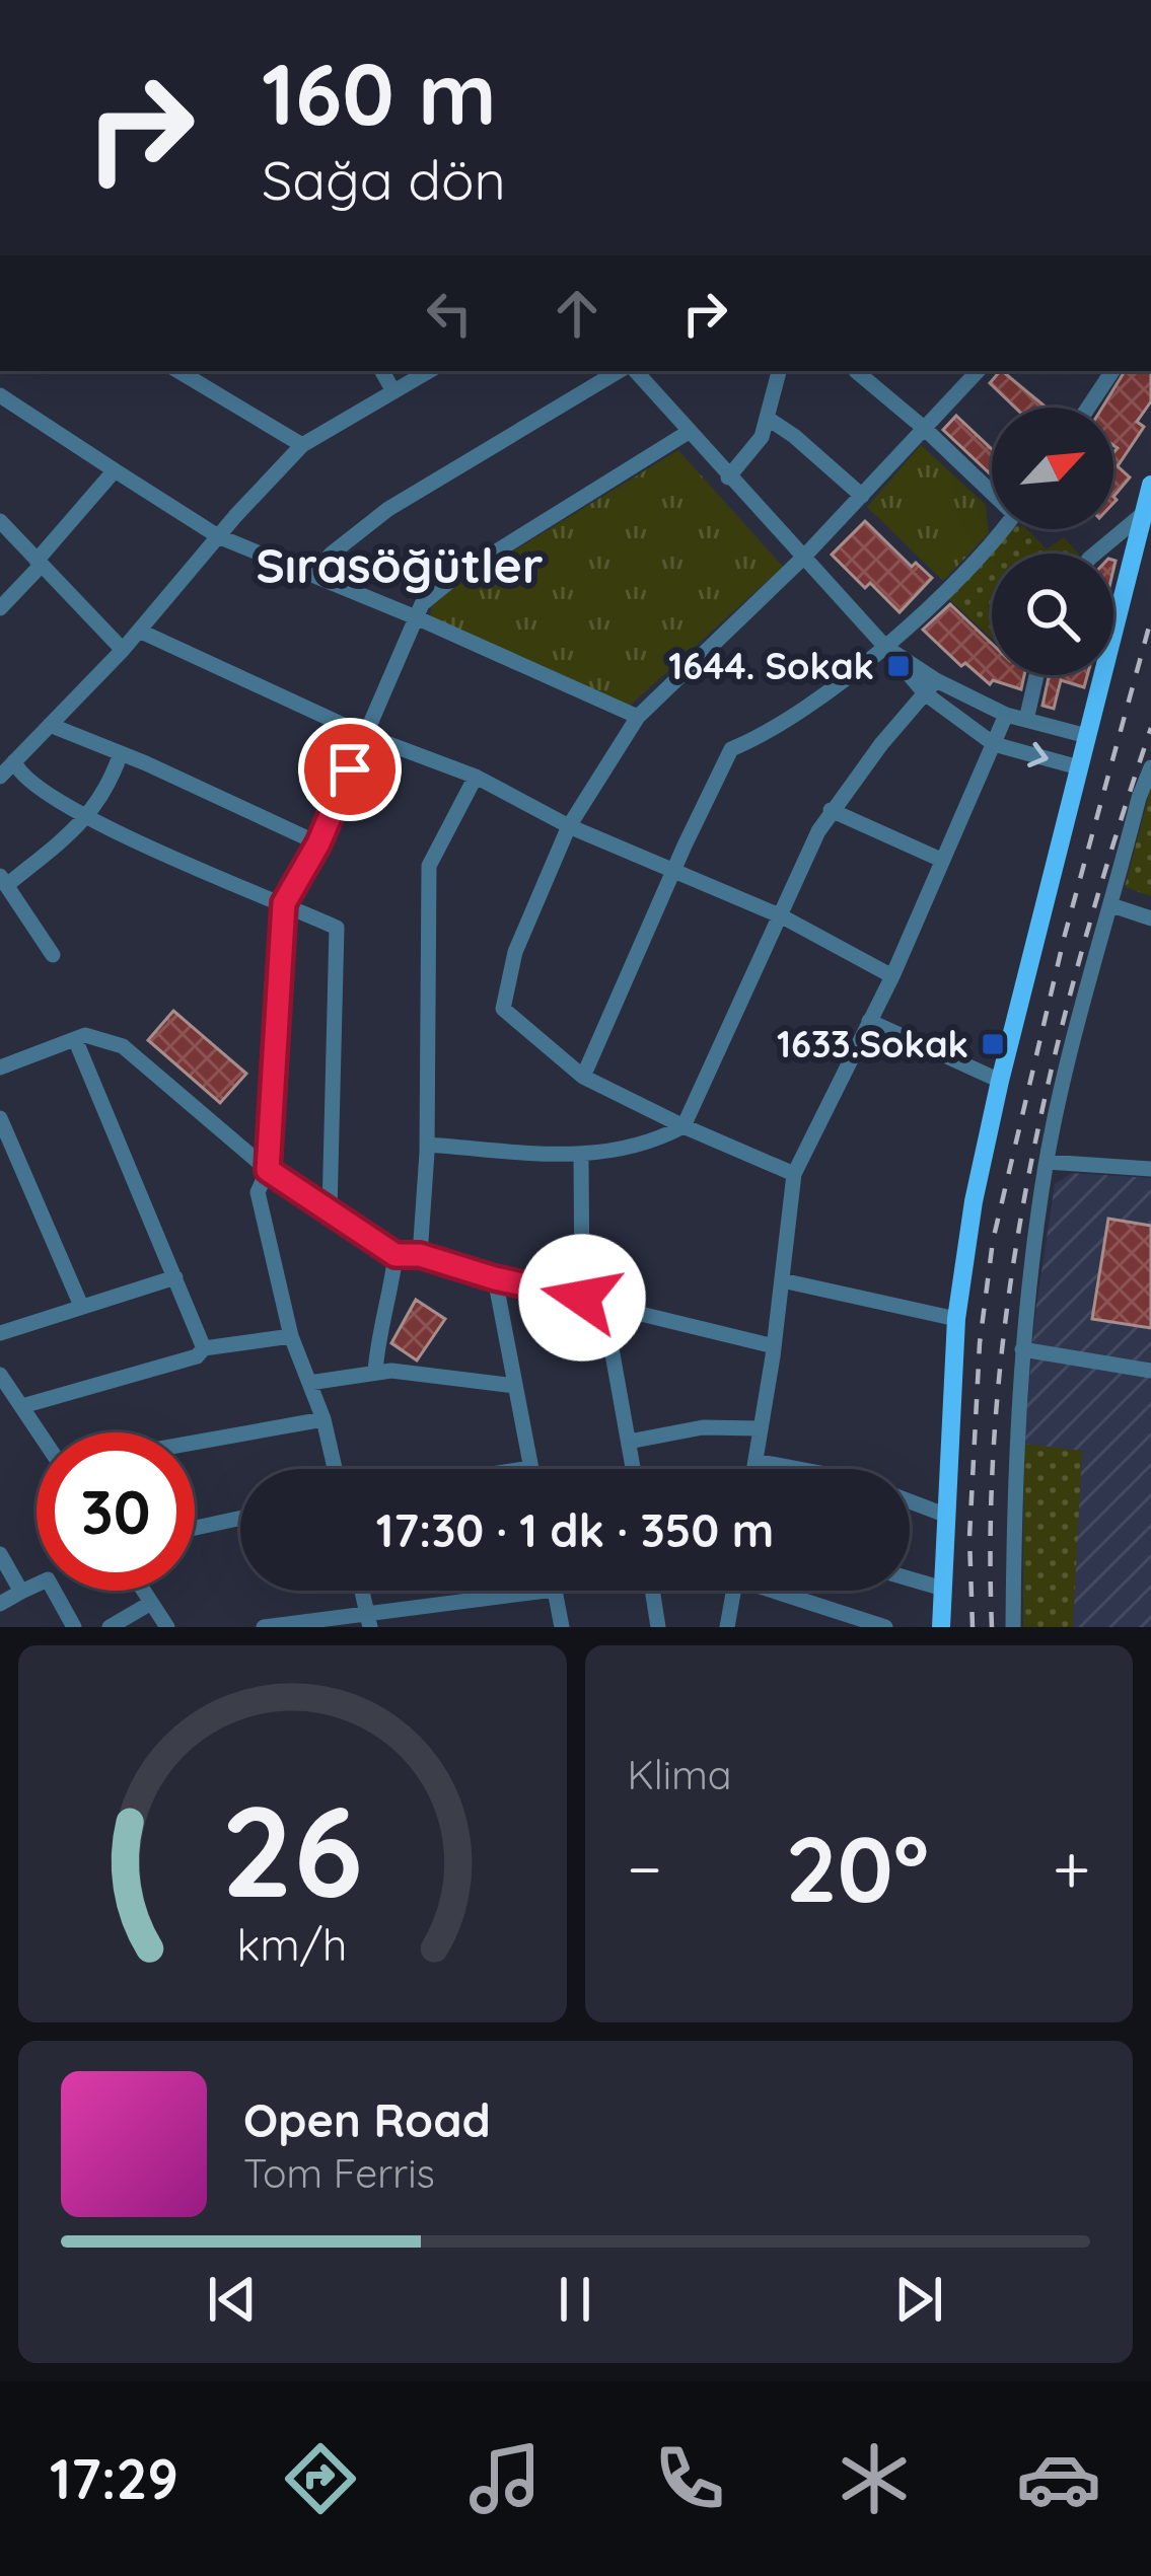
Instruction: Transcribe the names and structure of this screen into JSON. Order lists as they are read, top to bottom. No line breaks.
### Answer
{"districts":["Sırasöğütler"],"places":{"transit":["1644. Sokak","1633.Sokak"]},"north":"top right","page":{"turn":["160 m","Sağa dön"],"limit":"30","trip":"17:30 · 1 dk · 350 m","tile":"Klima","heat":["−","20°","+"],"song":["Open Road","Tom Ferris"],"tabs":"17:29","gauge":["26","km/h"]}}
